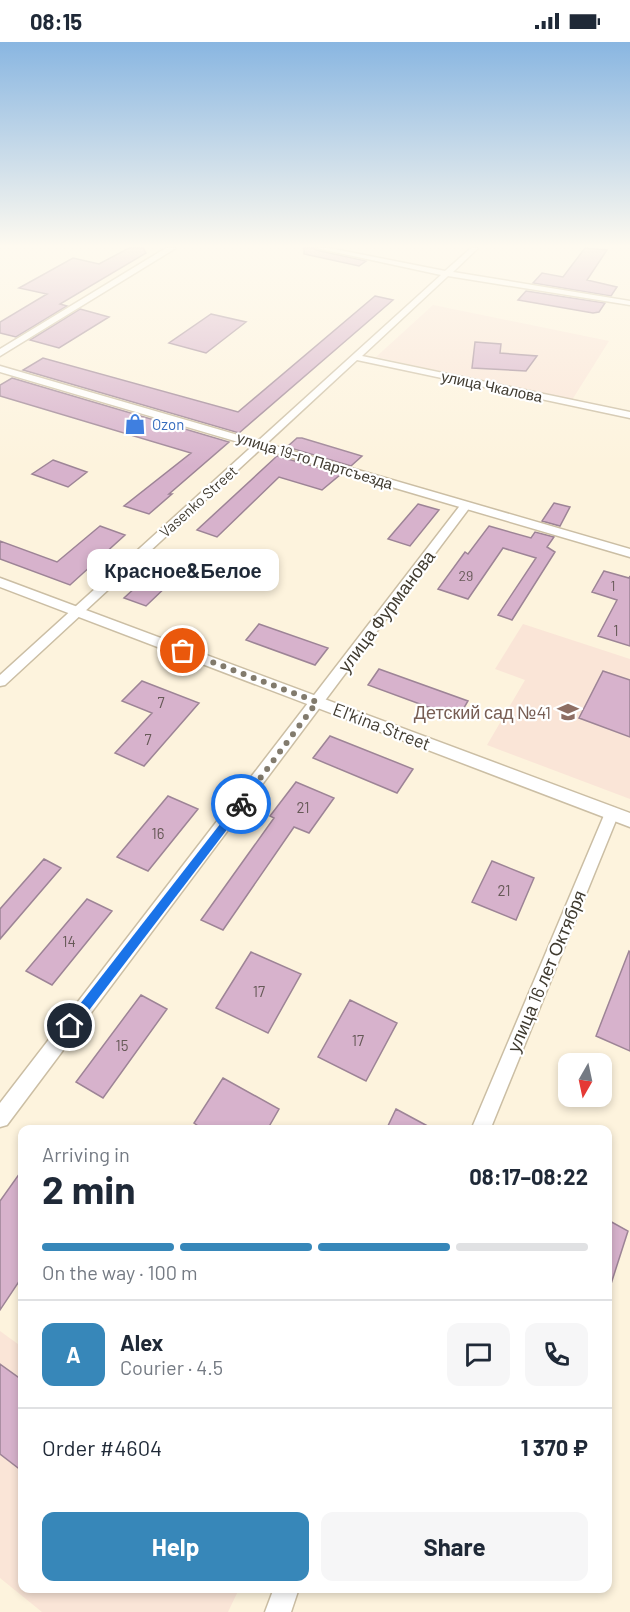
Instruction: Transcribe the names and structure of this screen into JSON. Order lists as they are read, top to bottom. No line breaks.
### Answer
{"streets":{"street":["улица Чкалова","улица 19-го Партсъезда","Vasenko Street","улица Фурманова","El'kina Street","улица 16 лет Октября"]},"crossings":[["улица Чкалова","Vasenko Street"],["улица 19-го Партсъезда","Vasenko Street"],["улица 19-го Партсъезда","улица Фурманова"],["Vasenko Street","El'kina Street"],["улица Фурманова","El'kina Street"],["El'kina Street","улица 16 лет Октября"]],"places":{"shop":["Ozon"],"other":["Красное&Белое"],"school or university":["Детский сад №41"]},"house_numbers":["29","1","1","7","7","21","16","21","14","17","17","15"],"north":"bottom","page":{"status":"08:15","bubble":"Красное&Белое","heading":["2 min","Arriving in","08:17–08:22"],"panel":["Alex","Courier · 4.5","Order #4604","1 370 ₽"],"bar":"On the way · 100 m","round":"A","buttons":["Help","Share"]}}
